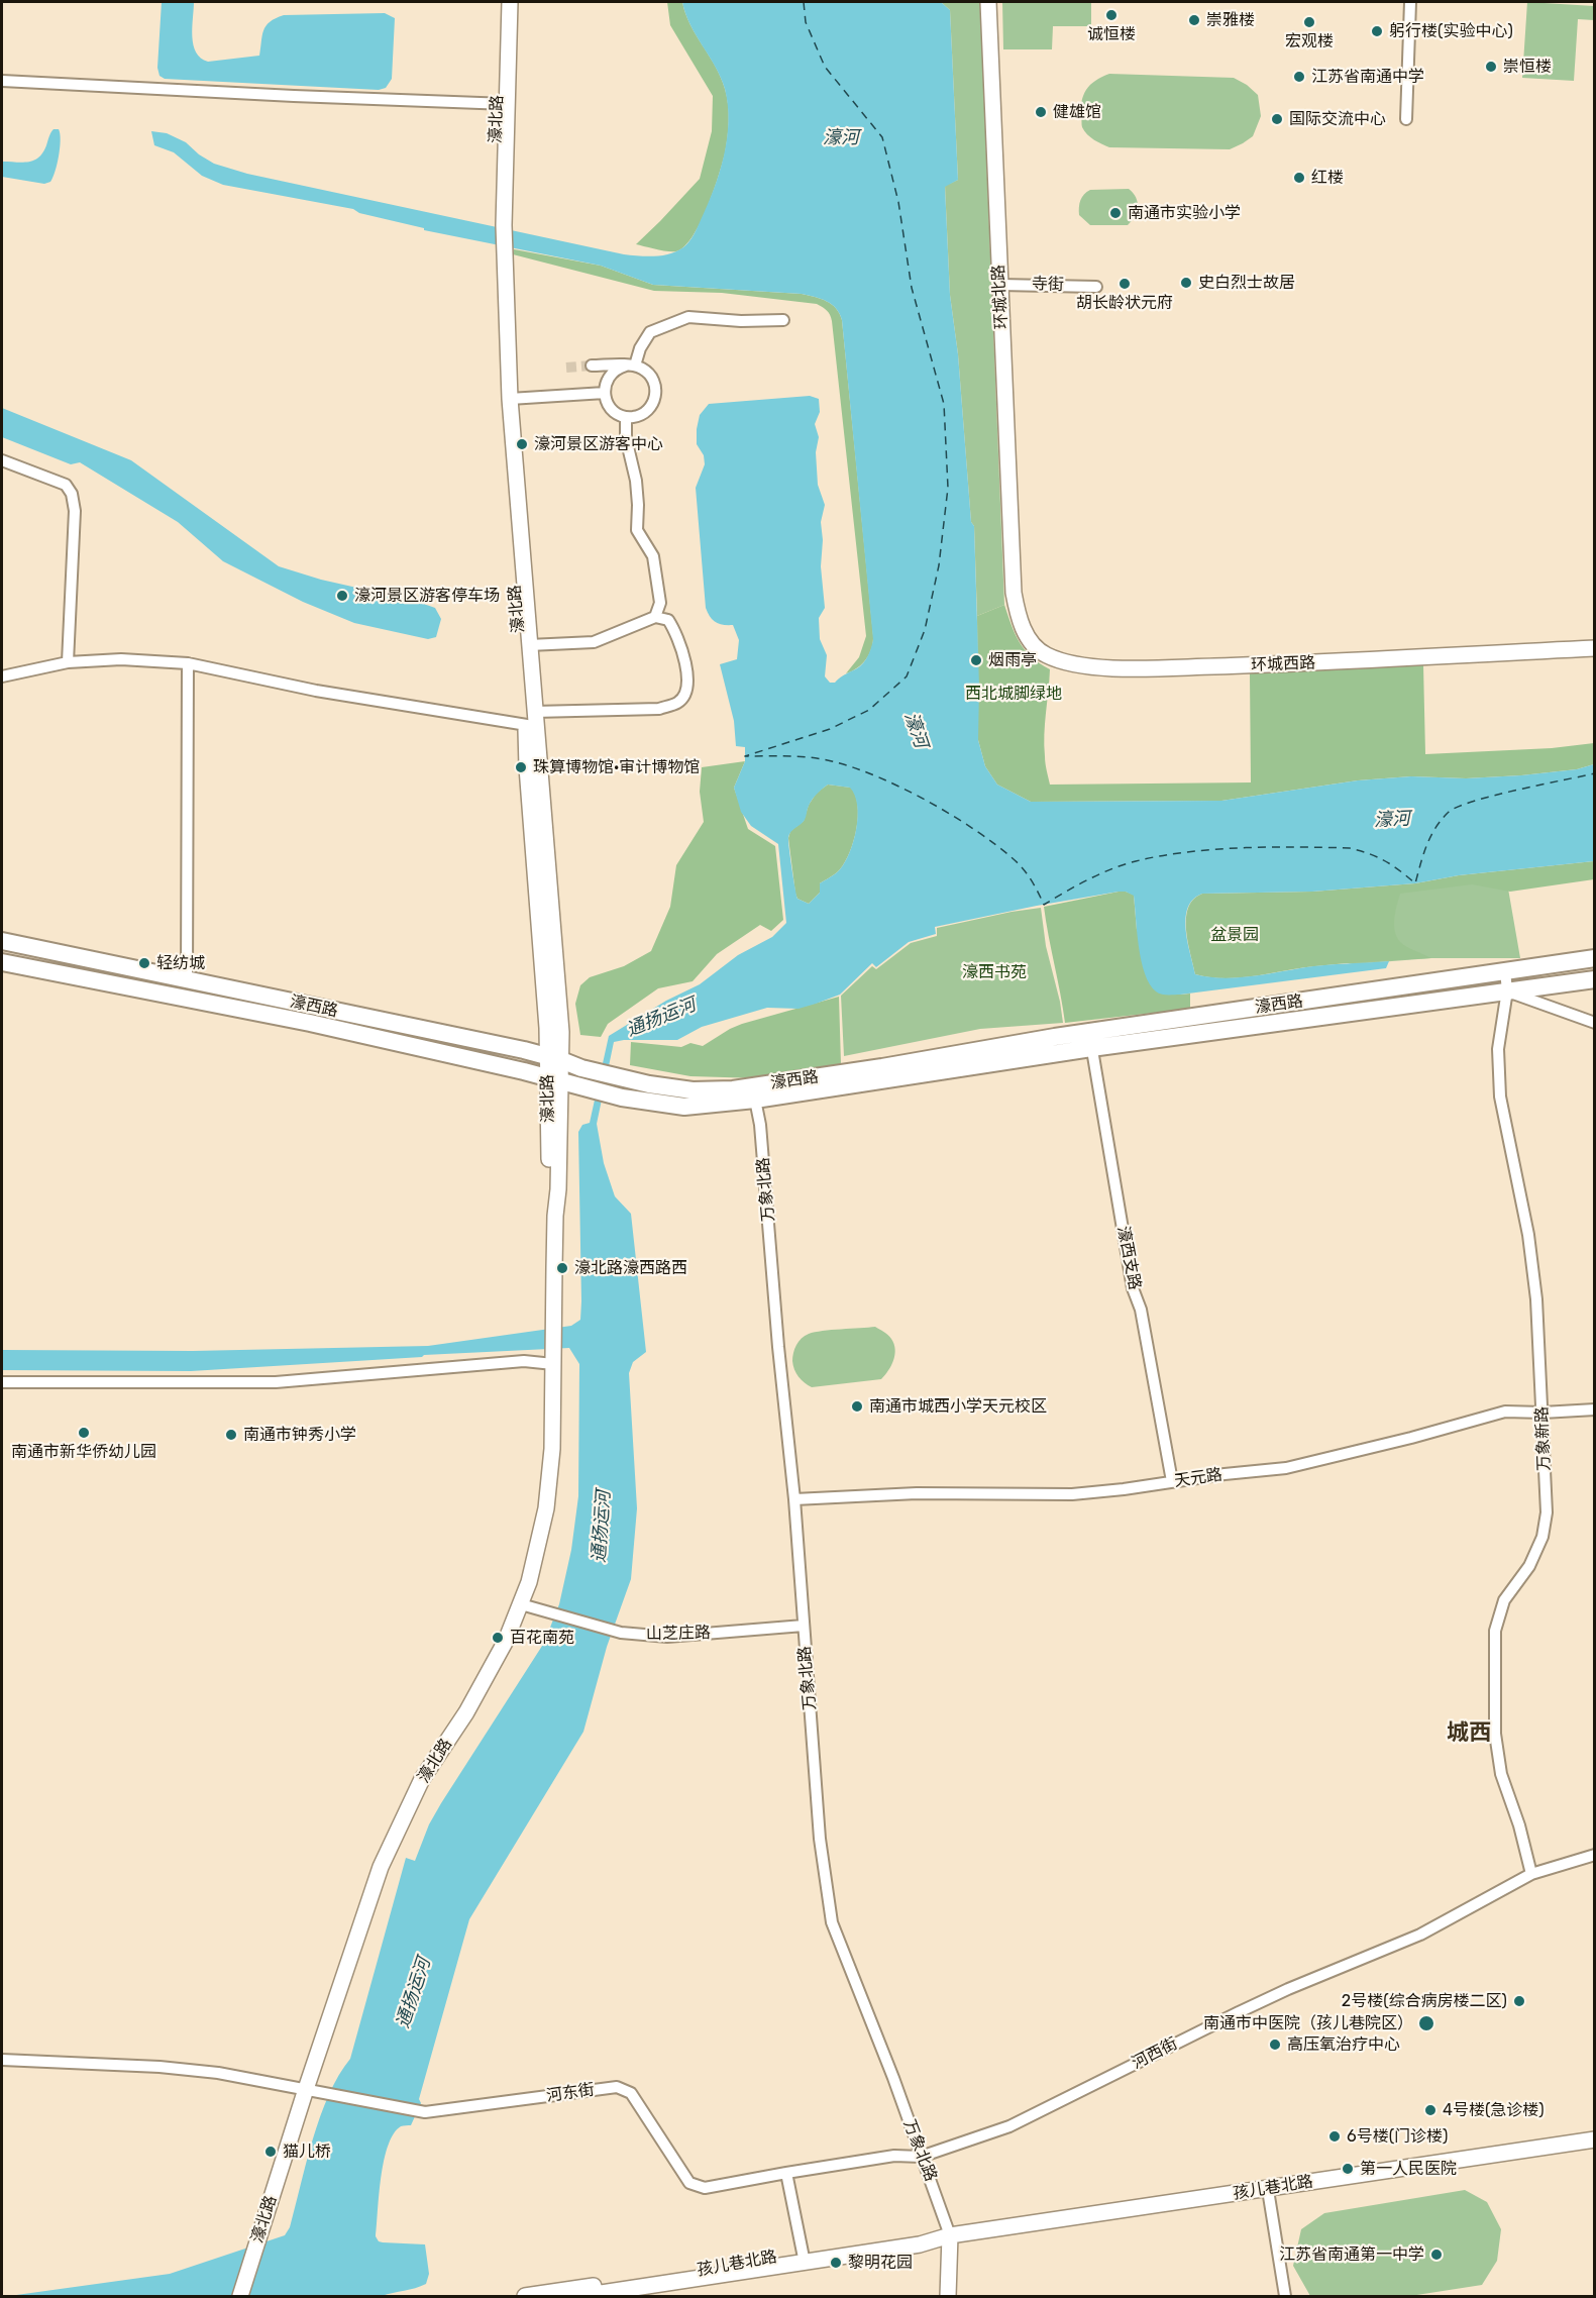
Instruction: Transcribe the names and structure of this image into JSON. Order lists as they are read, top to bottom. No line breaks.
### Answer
{"streets":{"main road":["濠西路"],"street":["濠北路","寺街","环城北路","环城西路","万象北路","濠西支路","万象新路","天元路","山芝庄路","河西街","河东街","孩儿巷北路"]},"crossings":[["濠北路","濠西路"],["濠北路","山芝庄路"],["濠北路","河东街"],["寺街","环城北路"],["环城北路","环城西路"],["濠西路","万象北路"],["濠西路","濠西支路"],["濠西路","万象新路"],["万象北路","天元路"],["万象北路","山芝庄路"],["万象北路","河西街"],["万象北路","孩儿巷北路"],["濠西支路","天元路"],["万象新路","天元路"],["万象新路","河西街"],["河西街","河东街"]],"districts":["城西"],"water":["濠河","通扬运河"],"parks":["西北城脚绿地","盆景园","濠西书苑"],"places":["诚恒楼","崇雅楼","宏观楼","躬行楼(实验中心)","崇恒楼","江苏省南通中学","健雄馆","国际交流中心","红楼","南通市实验小学","史白烈士故居","胡长龄状元府","濠河景区游客中心","濠河景区游客停车场","烟雨亭","珠算博物馆·审计博物馆","轻纺城","濠北路濠西路西","南通市城西小学天元校区","南通市新华侨幼儿园","南通市钟秀小学","百花南苑","2号楼(综合病房楼二区)","南通市中医院（孩儿巷院区）","高压氧治疗中心","4号楼(急诊楼)","6号楼(门诊楼)","猫儿桥","第一人民医院","江苏省南通第一中学","黎明花园"]}
